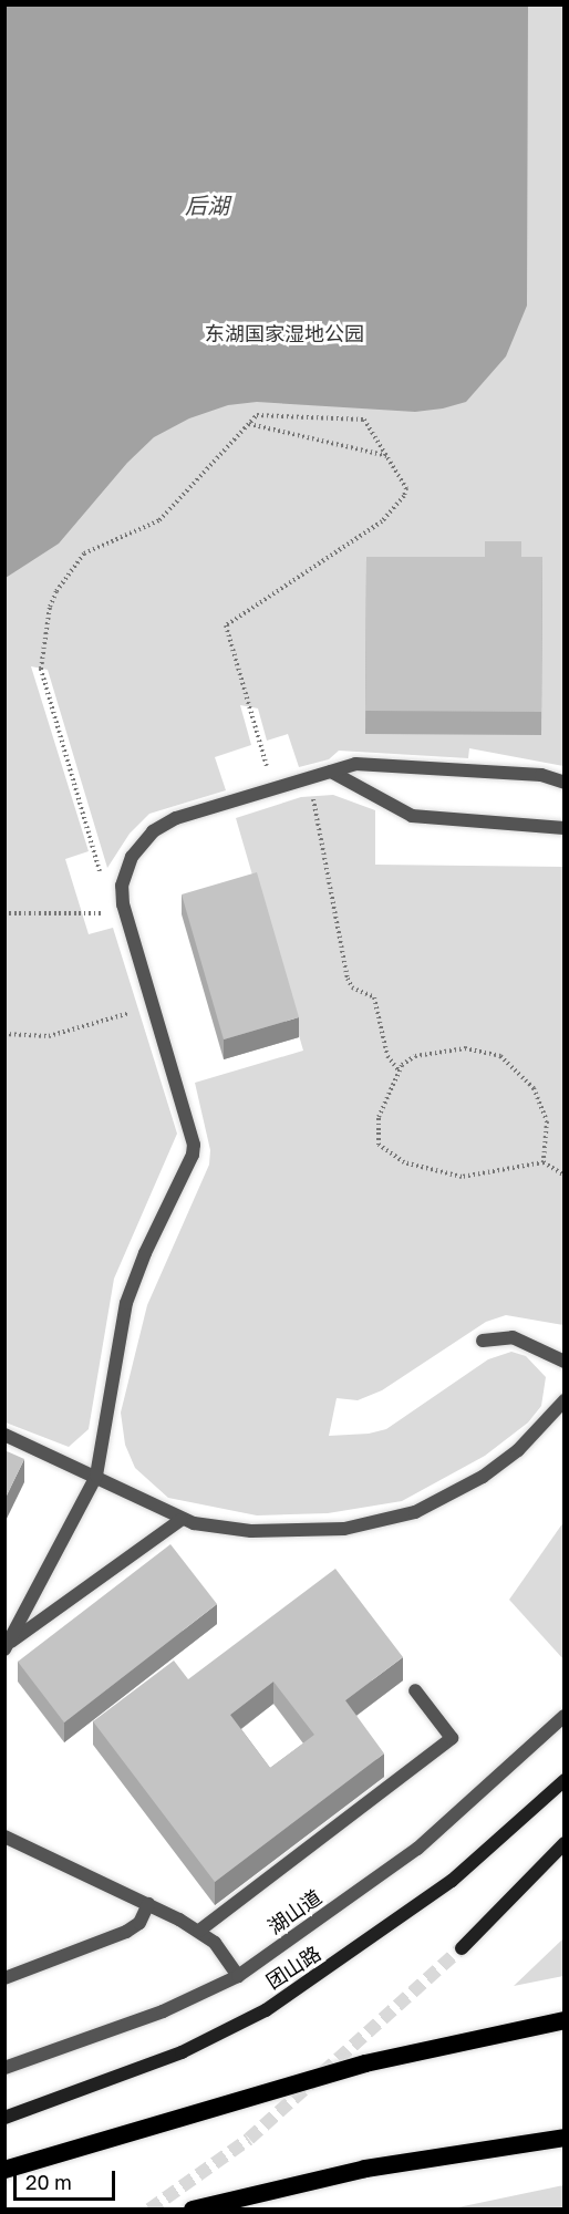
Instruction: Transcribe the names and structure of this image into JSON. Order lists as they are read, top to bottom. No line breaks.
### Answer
{"streets":{"main road":["团山路"],"street":["湖山道"]},"water":["后湖"],"parks":["东湖国家湿地公园"],"scale_bar":"20 m"}
